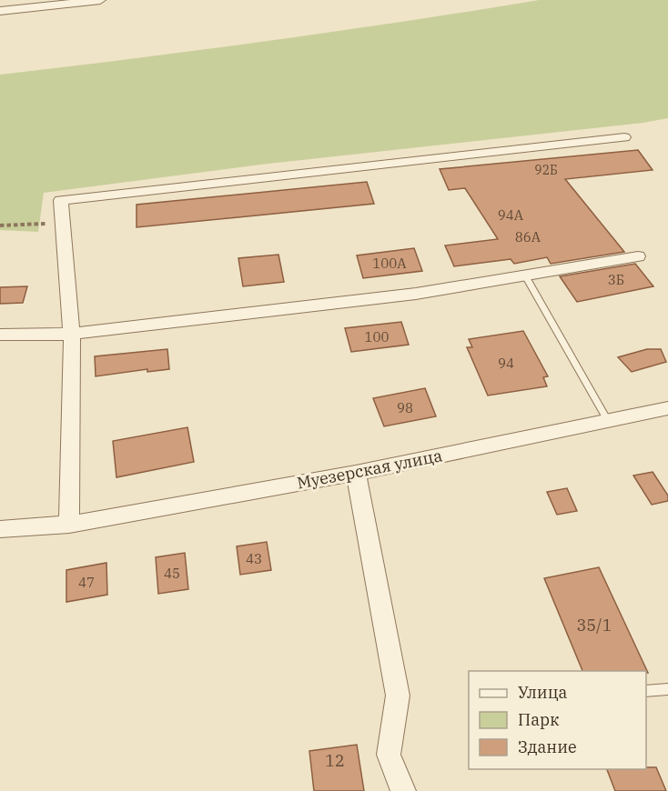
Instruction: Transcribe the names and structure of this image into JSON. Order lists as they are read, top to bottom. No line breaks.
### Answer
{"streets":{"street":["Муезерская улица"]},"house_numbers":["92Б","94А","86А","100А","3Б","100","94","98","43","45","47","35/1","12"],"legend":["Улица","Парк","Здание"]}
